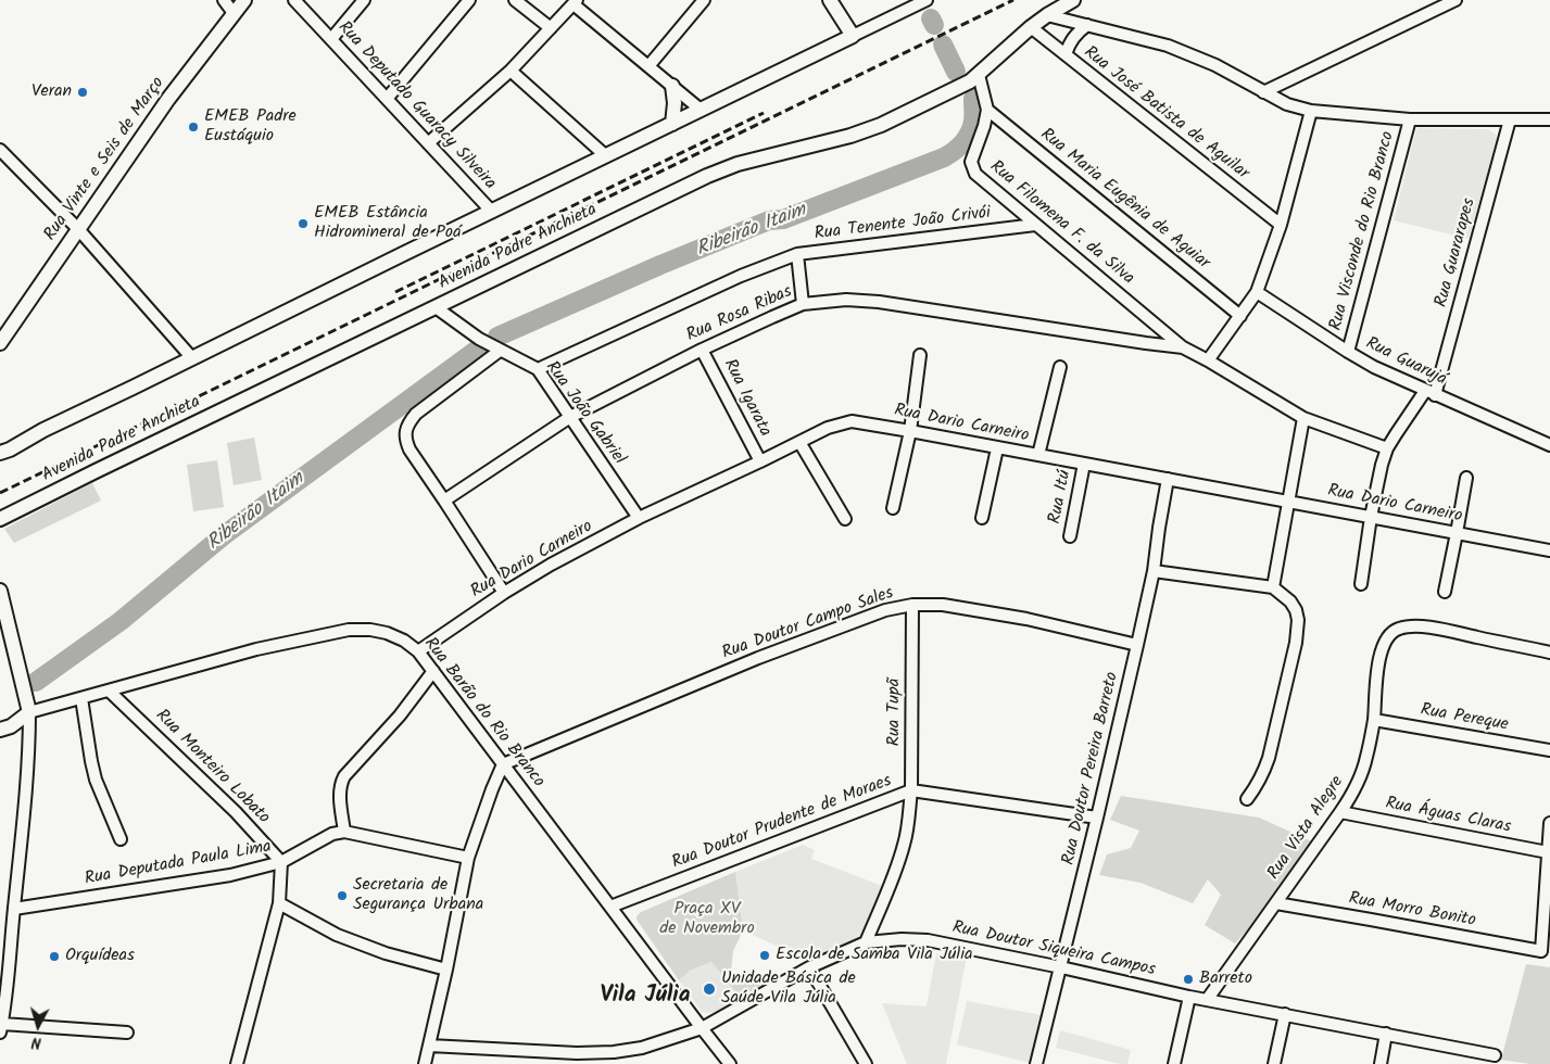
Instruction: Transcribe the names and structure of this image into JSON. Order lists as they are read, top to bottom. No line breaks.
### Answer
{"streets":{"main road":["Rua Vinte e Seis de Março","Avenida Padre Anchieta"],"street":["Rua Deputado Guaracy Silveira","Rua José Batista de Aguilar","Rua Maria Eugênia de Aguiar","Rua Filomena F. da Silva","Rua Tenente João Crivói","Rua Visconde do Rio Branco","Rua Guararapes","Rua Rosa Ribas","Rua Guarujá","Rua Igarata","Rua João Gabriel","Rua Dario Carneiro","Rua Itú","Rua Doutor Campo Sales","Rua Tupã","Rua Barão do Rio Branco","Rua Pereque","Rua Monteiro Lobato","Rua Doutor Pereira Barreto","Rua Águas Claras","Rua Doutor Prudente de Moraes","Rua Vista Alegre","Rua Deputada Paula Lima","Rua Morro Bonito","Rua Doutor Siqueira Campos"]},"crossings":[["Rua José Batista de Aguilar","Avenida Padre Anchieta"],["Rua Maria Eugênia de Aguiar","Rua Filomena F. da Silva"],["Rua Filomena F. da Silva","Rua Tenente João Crivói"],["Rua Filomena F. da Silva","Avenida Padre Anchieta"],["Rua Filomena F. da Silva","Rua Guararapes"],["Rua Filomena F. da Silva","Rua Rosa Ribas"],["Rua Tenente João Crivói","Rua João Gabriel"],["Rua Visconde do Rio Branco","Rua Guarujá"],["Avenida Padre Anchieta","Rua João Gabriel"],["Rua Guararapes","Rua Guarujá"],["Rua Guararapes","Rua Dario Carneiro"],["Rua Rosa Ribas","Rua Igarata"],["Rua Rosa Ribas","Rua João Gabriel"],["Rua Igarata","Rua Dario Carneiro"],["Rua João Gabriel","Rua Dario Carneiro"],["Rua Dario Carneiro","Rua Itú"],["Rua Dario Carneiro","Rua Barão do Rio Branco"],["Rua Dario Carneiro","Rua Doutor Pereira Barreto"],["Rua Doutor Campo Sales","Rua Tupã"],["Rua Doutor Campo Sales","Rua Barão do Rio Branco"],["Rua Doutor Campo Sales","Rua Doutor Pereira Barreto"],["Rua Tupã","Rua Doutor Prudente de Moraes"],["Rua Tupã","Rua Doutor Siqueira Campos"],["Rua Barão do Rio Branco","Rua Monteiro Lobato"],["Rua Barão do Rio Branco","Rua Doutor Prudente de Moraes"],["Rua Barão do Rio Branco","Rua Doutor Siqueira Campos"],["Rua Pereque","Rua Vista Alegre"],["Rua Monteiro Lobato","Rua Deputada Paula Lima"],["Rua Doutor Pereira Barreto","Rua Doutor Prudente de Moraes"],["Rua Doutor Pereira Barreto","Rua Doutor Siqueira Campos"],["Rua Águas Claras","Rua Vista Alegre"],["Rua Águas Claras","Rua Morro Bonito"],["Rua Vista Alegre","Rua Morro Bonito"],["Rua Vista Alegre","Rua Doutor Siqueira Campos"]],"districts":["Vila Júlia"],"water":["Ribeirão Itaim"],"parks":["Praça XV de Novembro"],"places":["Veran","EMEB Padre Eustáquio","EMEB Estância Hidromineral de Poá","Secretaria de Segurança Urbana","Escola de Samba Vila Júlia","Orquídeas","Barreto","Unidade Básica de Saúde Vila Júlia"],"north":"bottom"}
